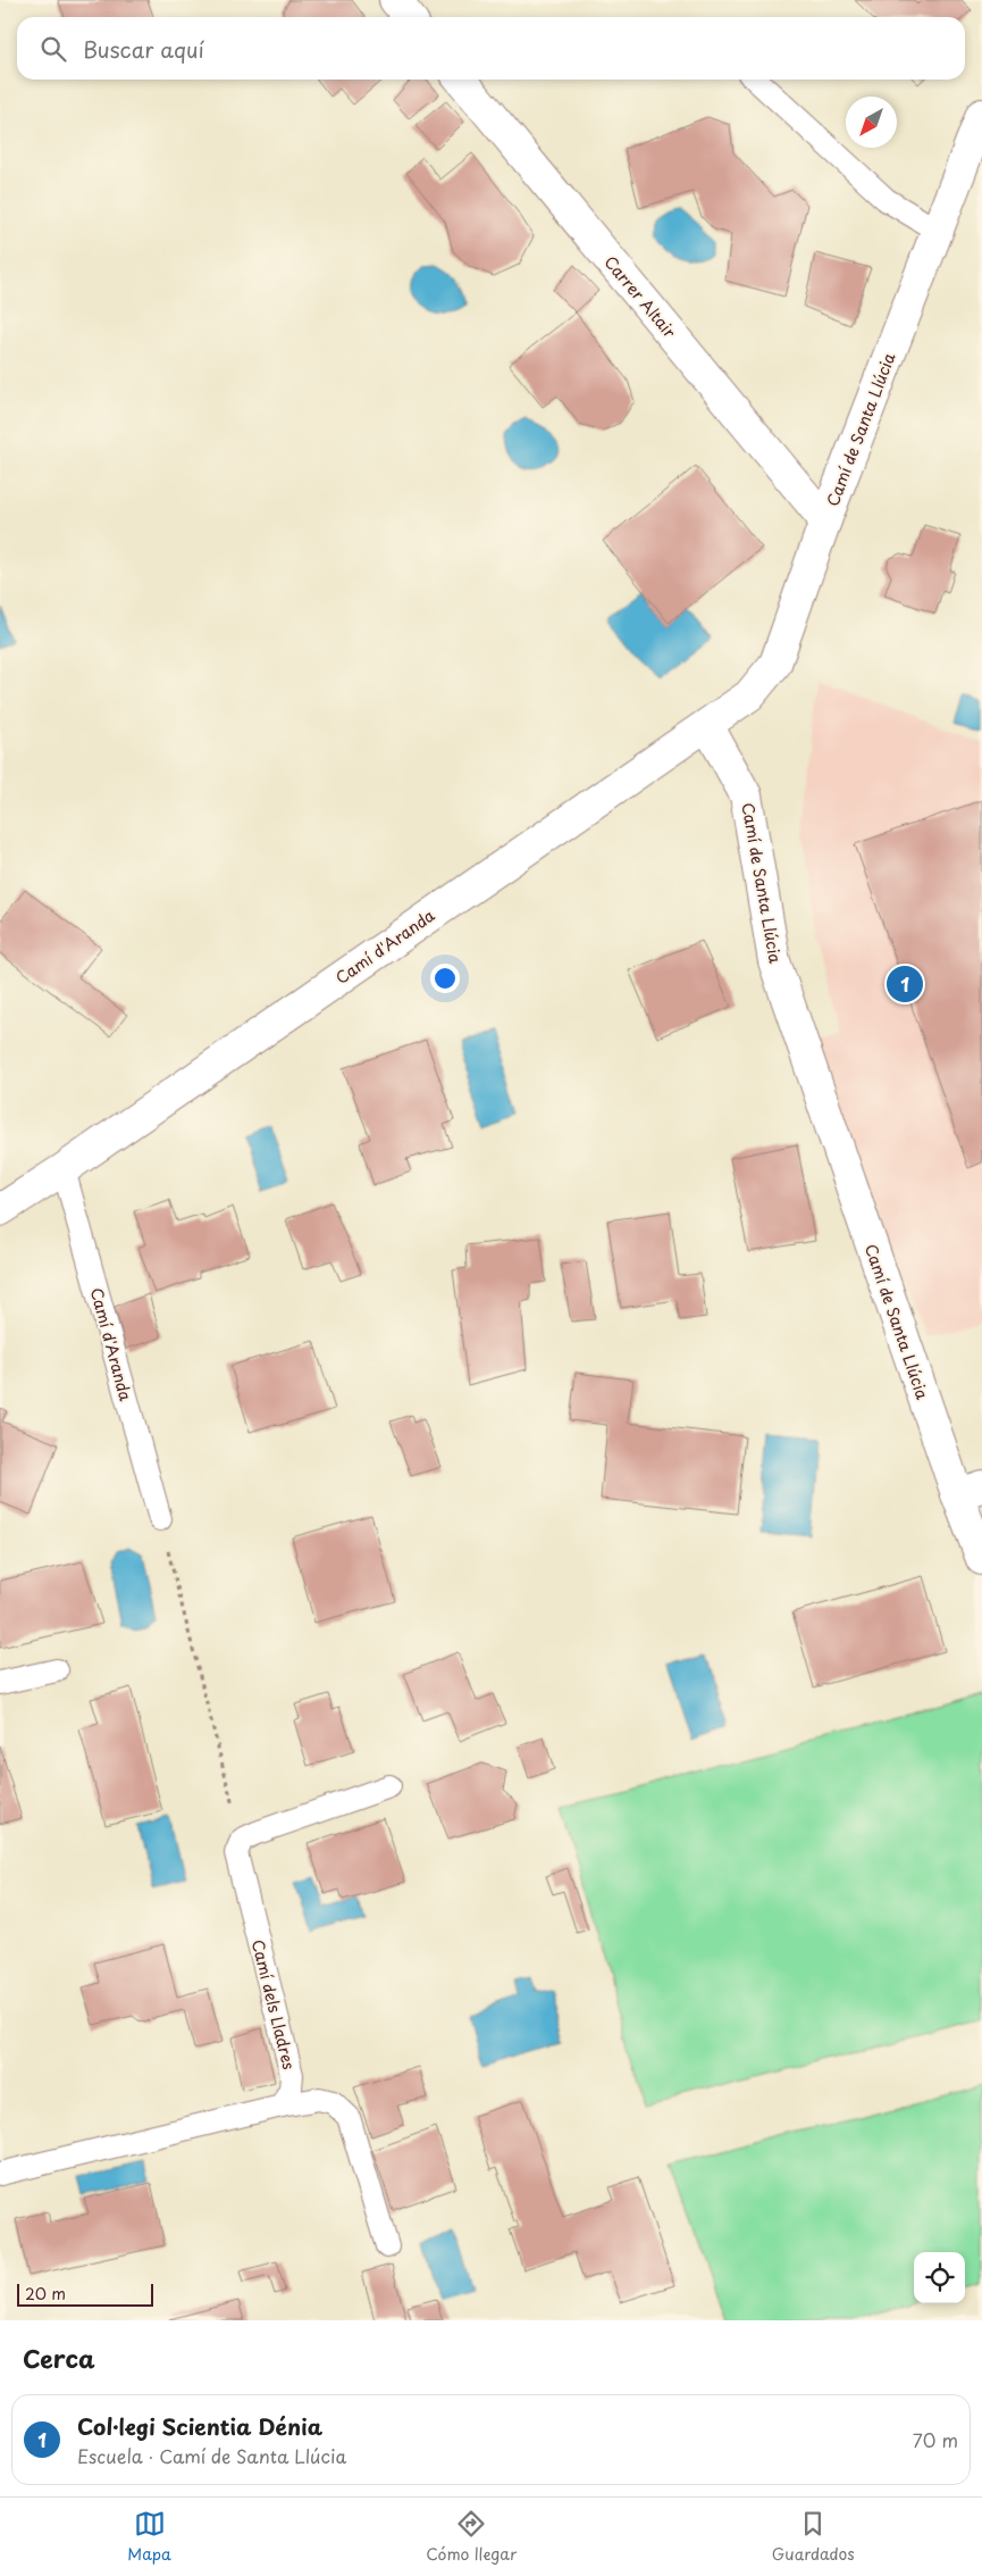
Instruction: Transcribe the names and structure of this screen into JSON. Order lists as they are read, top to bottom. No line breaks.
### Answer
{"streets":{"street":["Carrer Altair","Camí de Santa Llúcia","Camí d'Aranda"],"lane":["Camí dels Lladres"]},"crossings":[["Carrer Altair","Camí de Santa Llúcia"],["Camí de Santa Llúcia","Camí d'Aranda"]],"scale_bar":"20 m","north":"bottom left","page":{"search":"Buscar aquí","pins":"1","scale":"20 m","heading":"Cerca","list":[{"mark":"1","name":"Col·legi Scientia Dénia","note":"Escuela · Camí de Santa Llúcia","value":"70 m"}],"nav":["Mapa","Cómo llegar","Guardados"]}}
